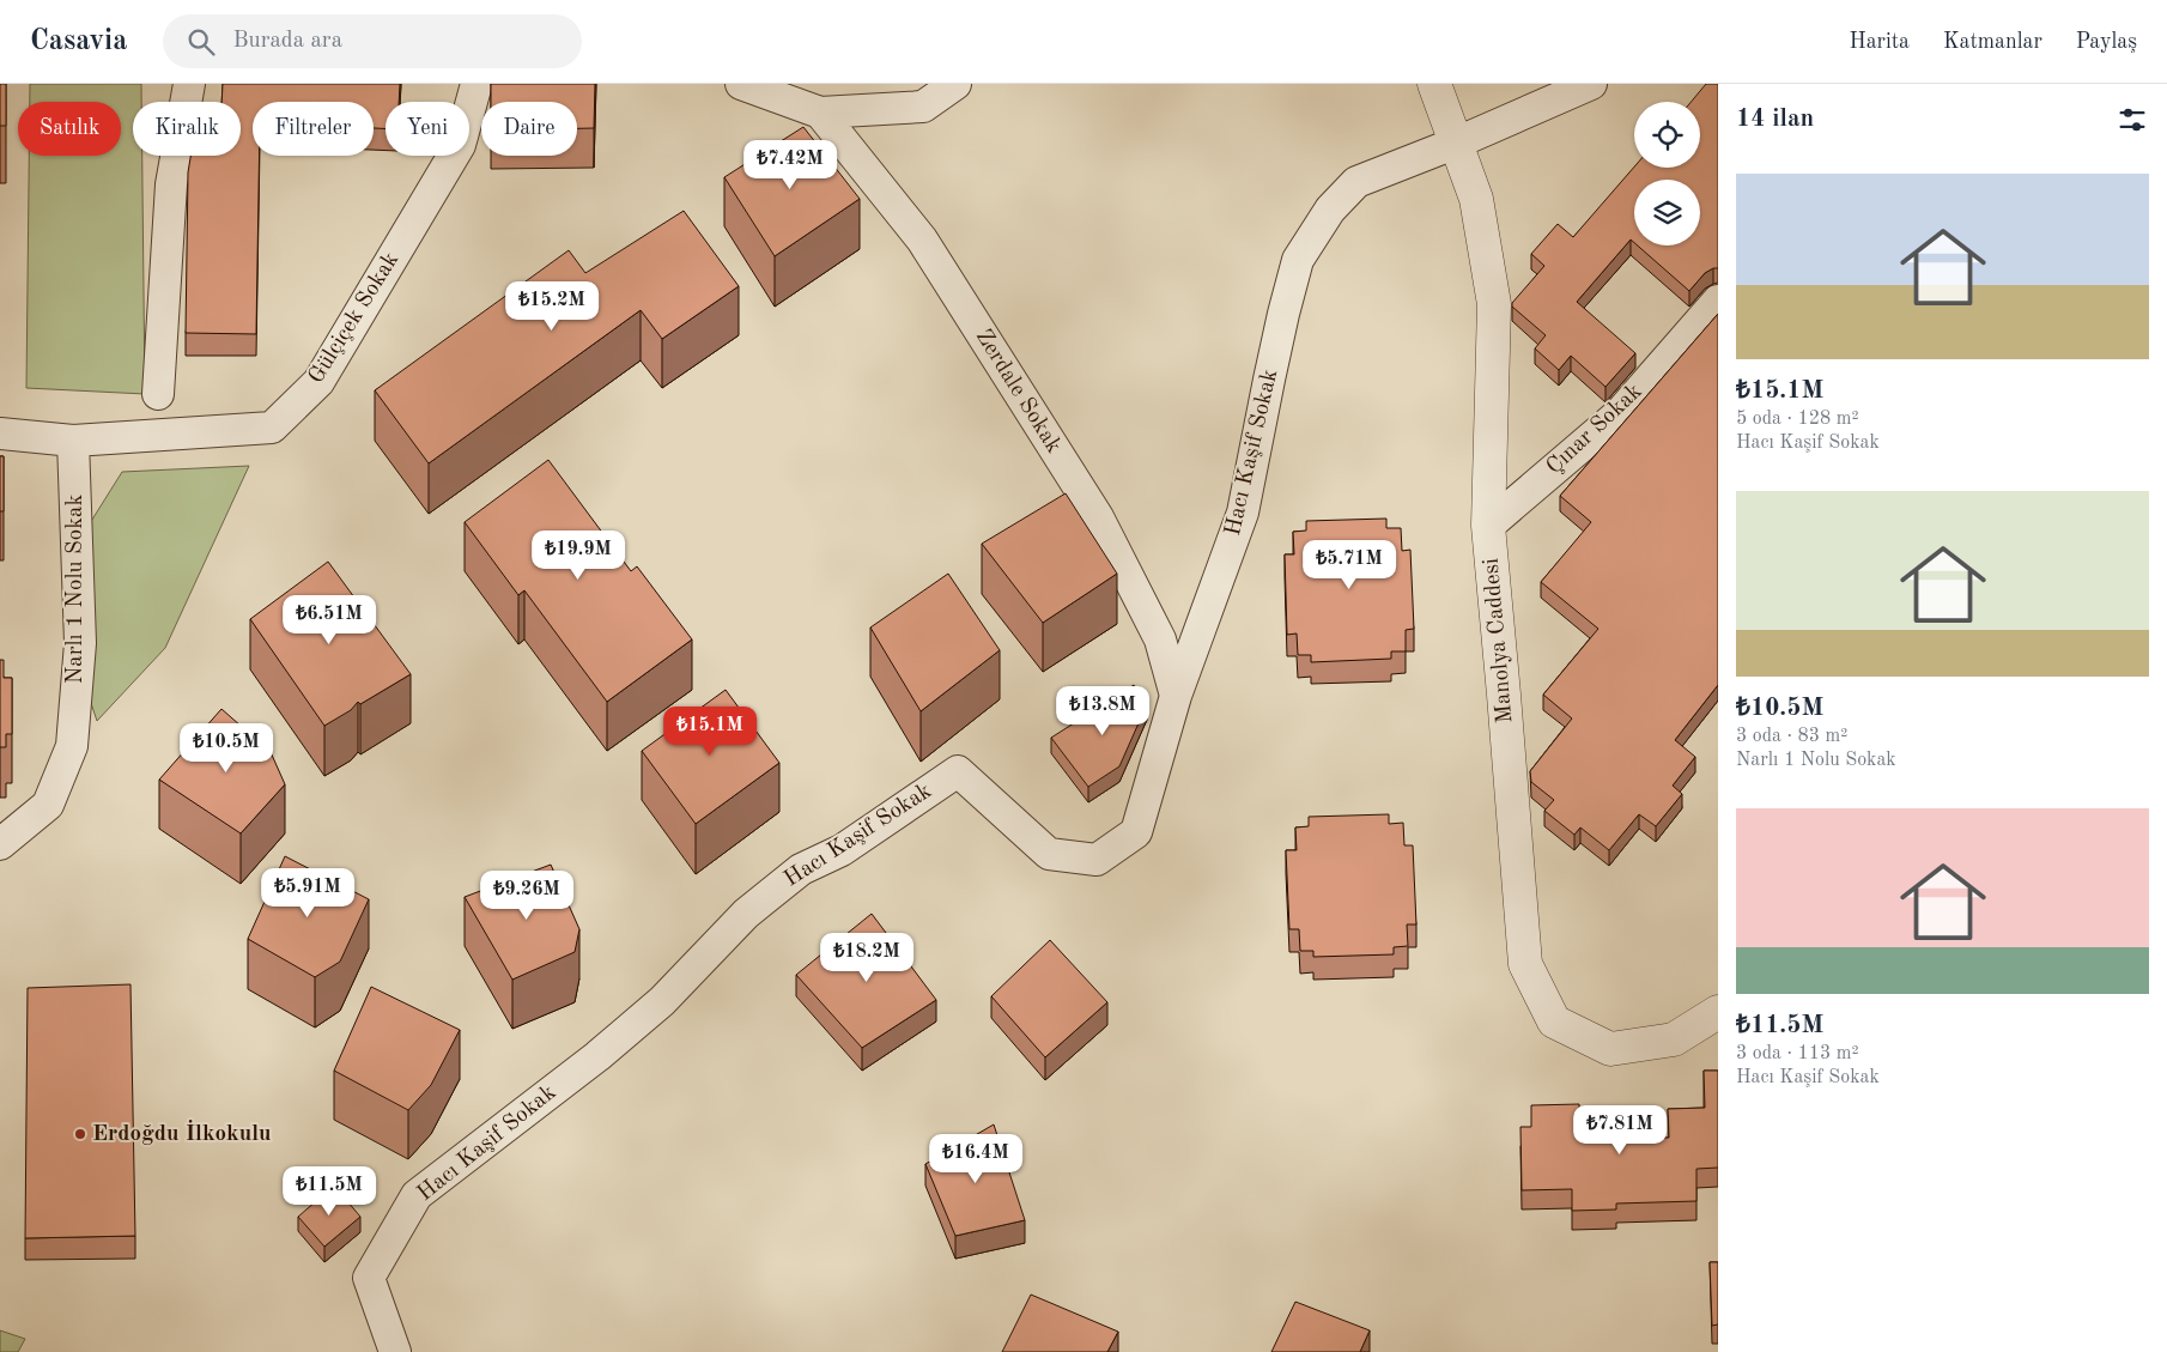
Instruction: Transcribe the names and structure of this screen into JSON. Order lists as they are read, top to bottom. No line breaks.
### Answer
{"streets":{"street":["Gülçiçek Sokak","Zerdale Sokak","Çınar Sokak","Hacı Kaşif Sokak","Narlı 1 Nolu Sokak","Manolya Caddesi"]},"crossings":[["Gülçiçek Sokak","Narlı 1 Nolu Sokak"],["Zerdale Sokak","Hacı Kaşif Sokak"],["Çınar Sokak","Manolya Caddesi"],["Hacı Kaşif Sokak","Manolya Caddesi"]],"places":["Erdoğdu İlkokulu"],"page":{"header":"Casavia","search":"Burada ara","nav":["Harita","Katmanlar","Paylaş"],"heading":"14 ilan","chip":["Satılık","Kiralık","Filtreler","Yeni","Daire"],"price":["₺7.42M","₺15.2M","₺19.9M","₺5.71M","₺6.51M","₺13.8M","₺15.1M","₺10.5M","₺5.91M","₺9.26M","₺18.2M","₺7.81M","₺16.4M","₺11.5M"],"list":[{"name":"₺15.1M","note":"5 oda · 128 m² · Hacı Kaşif Sokak"},{"name":"₺10.5M","note":"3 oda · 83 m² · Narlı 1 Nolu Sokak"},{"name":"₺11.5M","note":"3 oda · 113 m² · Hacı Kaşif Sokak"}]}}
